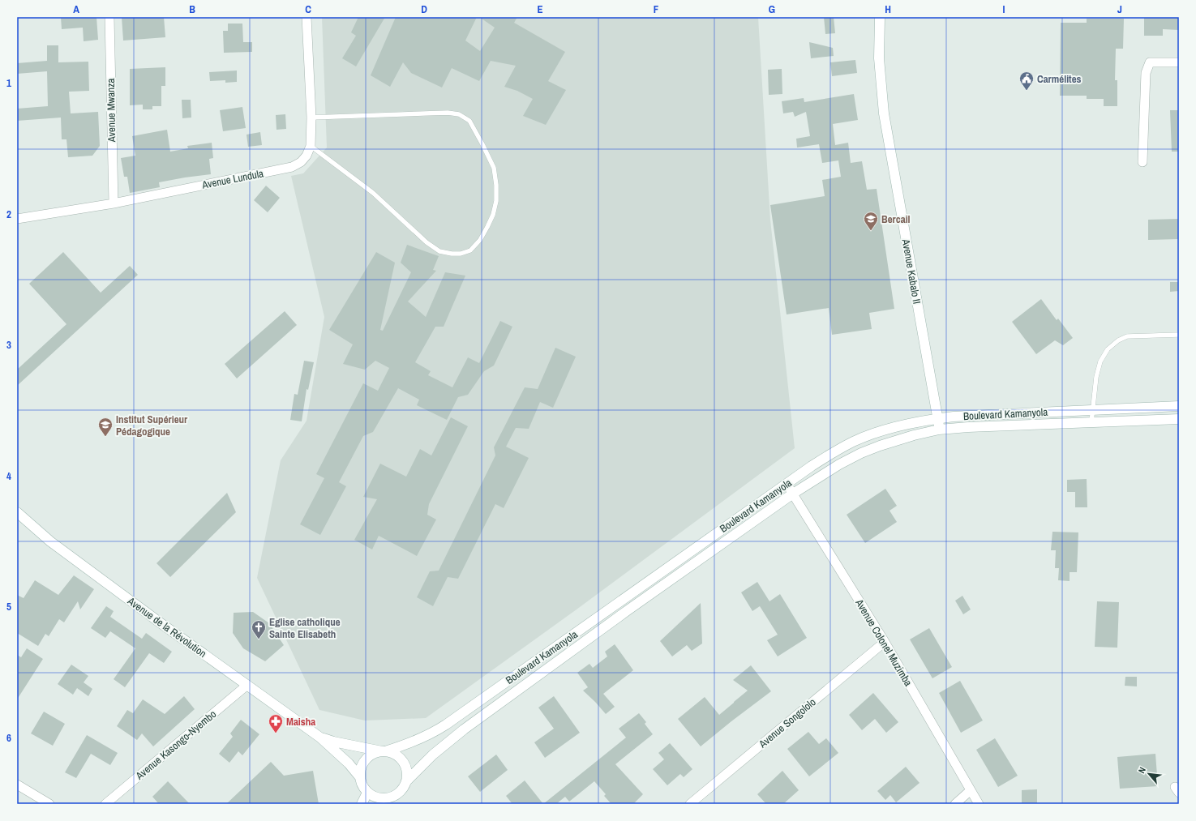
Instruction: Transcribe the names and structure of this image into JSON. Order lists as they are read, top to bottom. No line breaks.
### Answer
{"streets":{"main road":["Avenue Kabalo II","Boulevard Kamanyola","Avenue de la Révolution"],"street":["Avenue Mwanza","Avenue Lundula","Avenue Colonel Muzimba","Avenue Songololo","Avenue Kasongo-Nyembo"]},"crossings":[["Avenue Mwanza","Avenue Lundula"],["Avenue Kabalo II","Boulevard Kamanyola"],["Boulevard Kamanyola","Avenue Colonel Muzimba"],["Avenue de la Révolution","Avenue Kasongo-Nyembo"],["Avenue Colonel Muzimba","Avenue Songololo"]],"places":{"public building":["Carmélites"],"school or university":["Bercail","Institut Supérieur Pédagogique"],"church":["Eglise catholique Sainte Elisabeth"],"pharmacy":["Maisha"]},"north":"top left","grid":{"columns":["A","B","C","D","E","F","G","H","I","J"],"rows":["1","2","3","4","5","6"]}}
